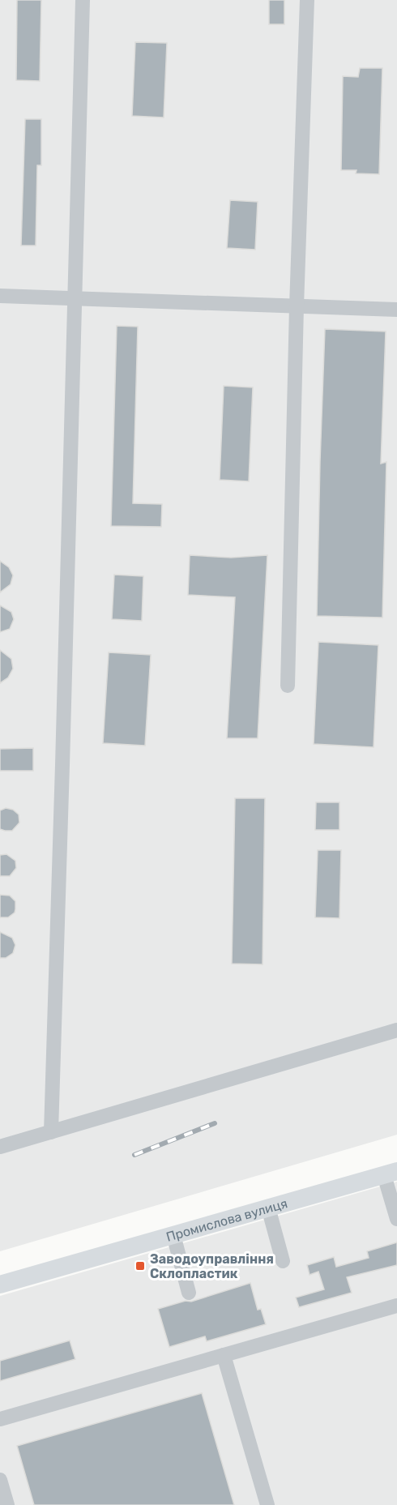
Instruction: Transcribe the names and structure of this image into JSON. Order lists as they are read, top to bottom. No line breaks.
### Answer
{"streets":{"main road":["Промислова вулиця"]},"places":{"transit":["Заводоуправління Склопластик"]}}
